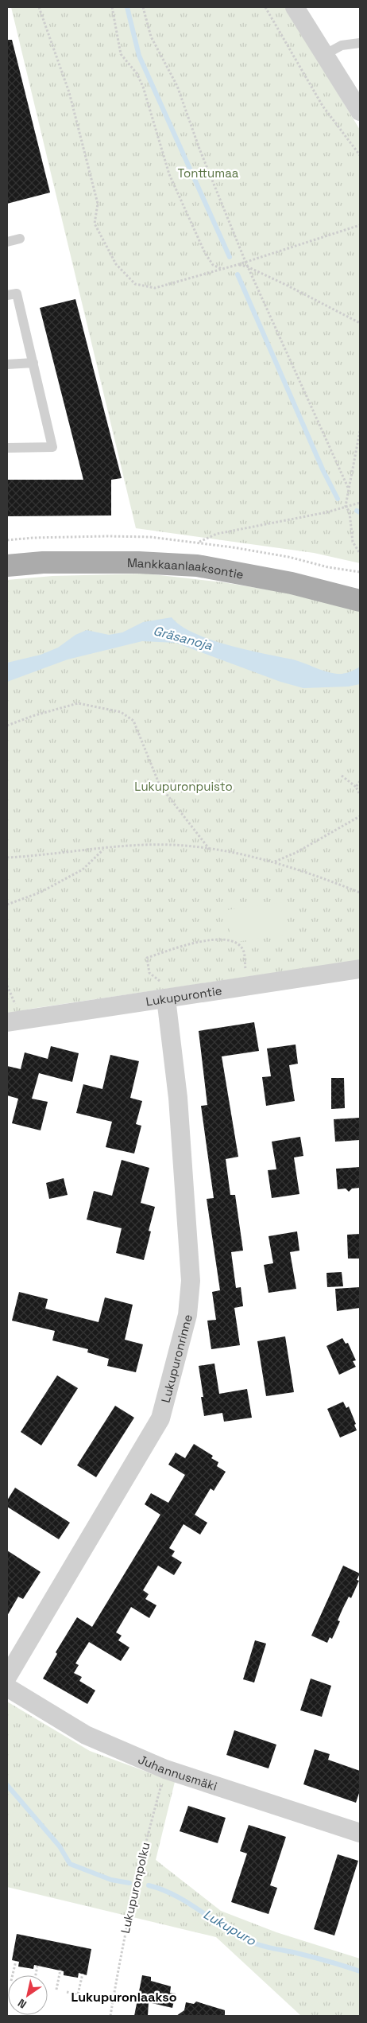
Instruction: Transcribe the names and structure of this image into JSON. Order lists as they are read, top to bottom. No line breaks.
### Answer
{"streets":{"main road":["Mankkaanlaaksontie"],"street":["Lukupurontie","Lukupuronrinne","Juhannusmäki"],"path":["Lukupuronpolku"]},"crossings":[["Lukupurontie","Lukupuronrinne"],["Juhannusmäki","Lukupuronpolku"]],"districts":["Lukupuronlaakso"],"water":["Gräsanoja","Lukupuro"],"parks":["Tonttumaa","Lukupuronpuisto"],"north":"bottom left"}
